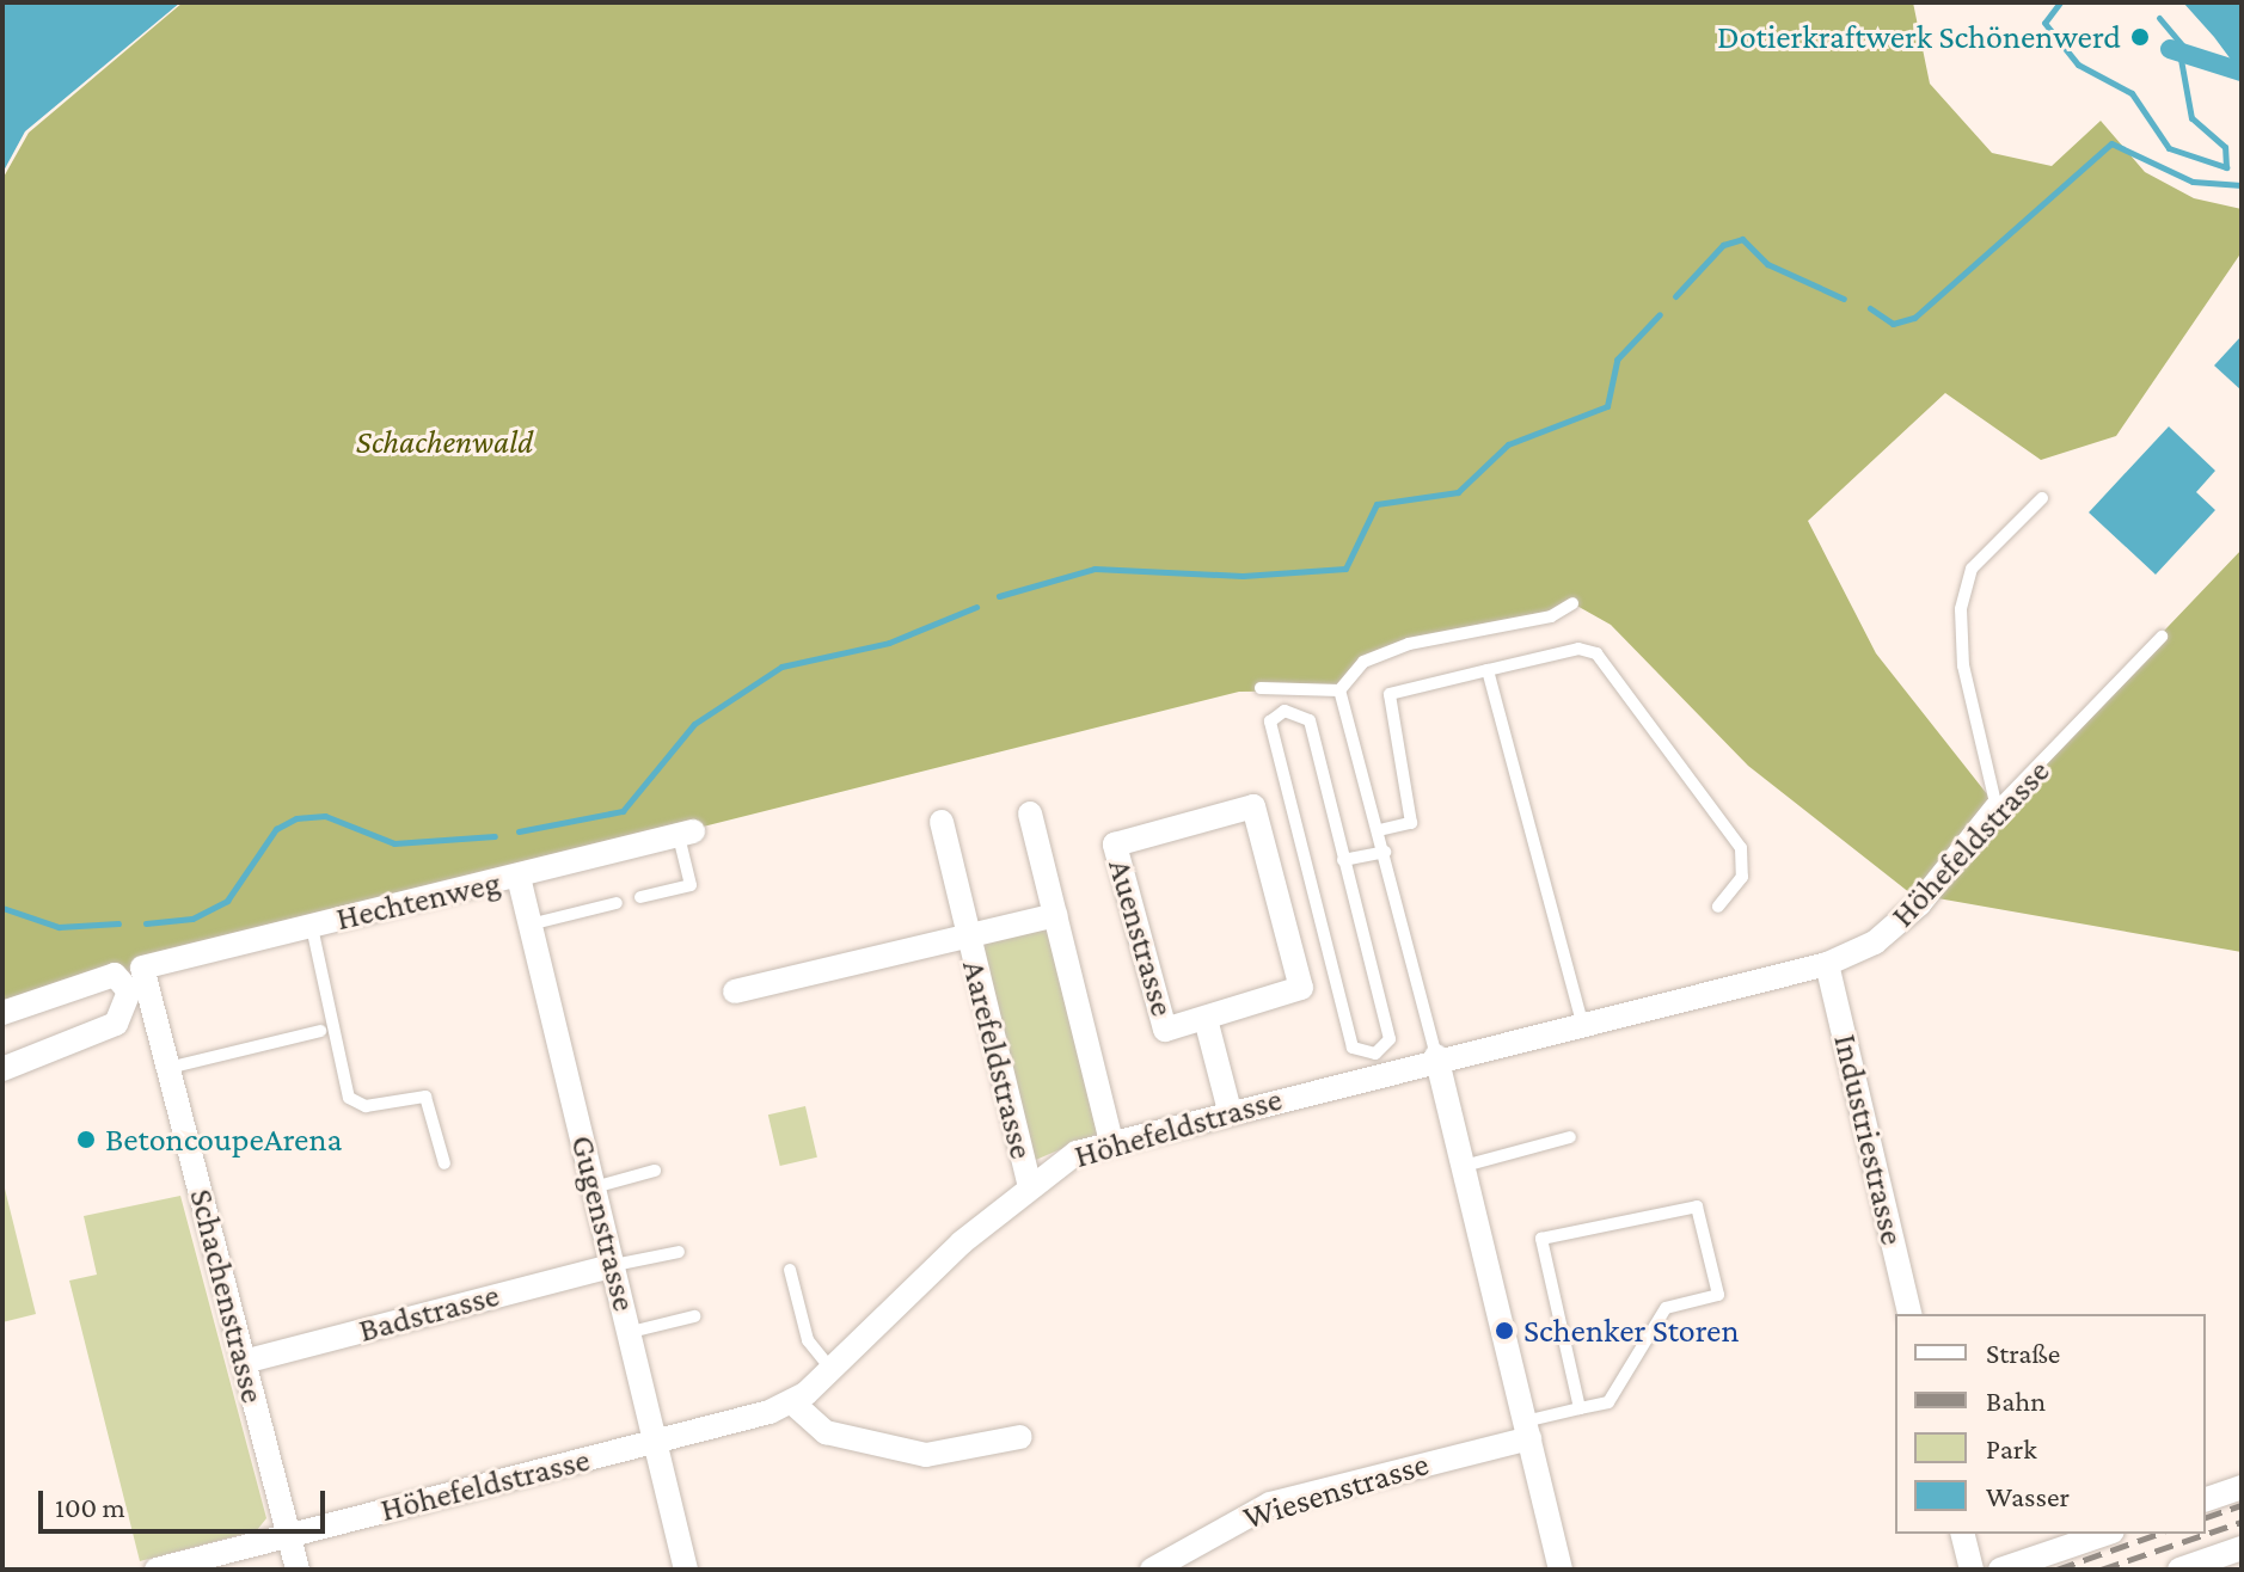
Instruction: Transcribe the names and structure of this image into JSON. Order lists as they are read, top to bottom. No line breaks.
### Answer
{"streets":{"street":["Höhefeldstrasse","Hechtenweg","Auenstrasse","Aarefeldstrasse","Industriestrasse","Gugenstrasse","Schachenstrasse","Badstrasse","Wiesenstrasse"]},"crossings":[["Höhefeldstrasse","Auenstrasse"],["Höhefeldstrasse","Aarefeldstrasse"],["Höhefeldstrasse","Industriestrasse"],["Höhefeldstrasse","Gugenstrasse"],["Höhefeldstrasse","Schachenstrasse"],["Hechtenweg","Gugenstrasse"],["Hechtenweg","Schachenstrasse"],["Gugenstrasse","Badstrasse"],["Schachenstrasse","Badstrasse"]],"parks":["Schachenwald"],"places":["Dotierkraftwerk Schönenwerd","BetoncoupeArena","Schenker Storen"],"legend":["Straße","Bahn","Park","Wasser"],"scale_bar":"100 m"}
